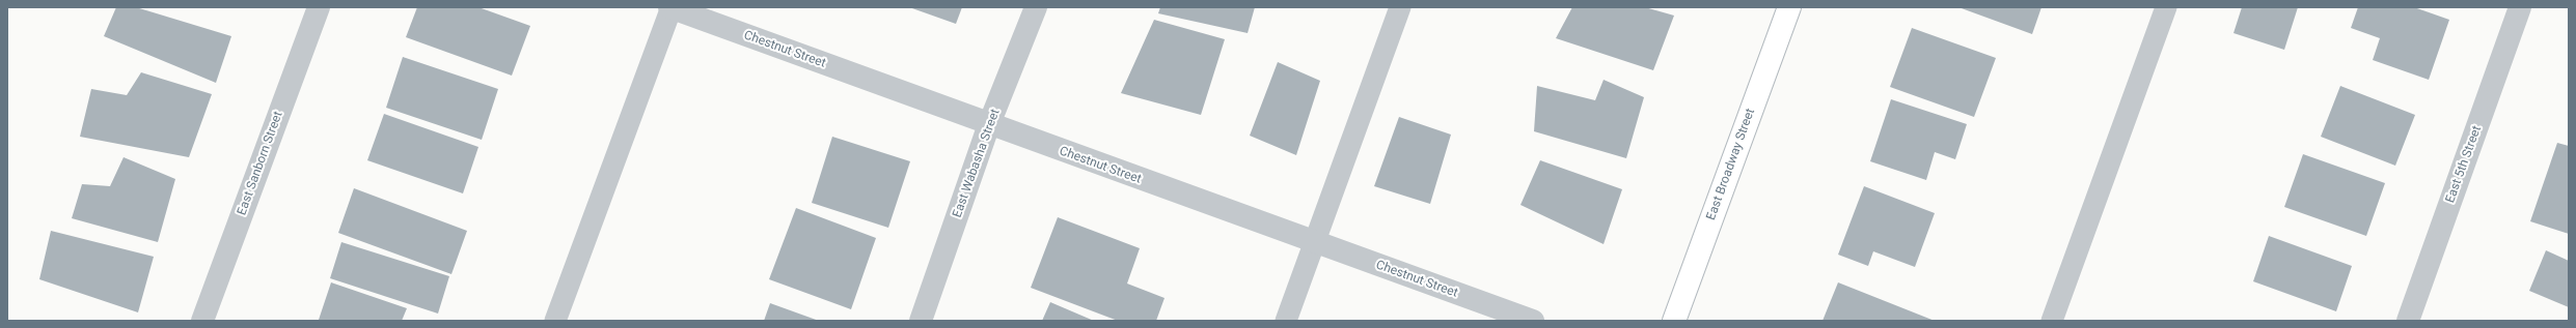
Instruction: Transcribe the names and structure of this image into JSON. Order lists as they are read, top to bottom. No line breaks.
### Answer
{"streets":{"main road":["East Broadway Street"],"street":["Chestnut Street","East Sanborn Street","East Wabasha Street","East 5th Street"]},"crossings":[["Chestnut Street","East Wabasha Street"]]}
